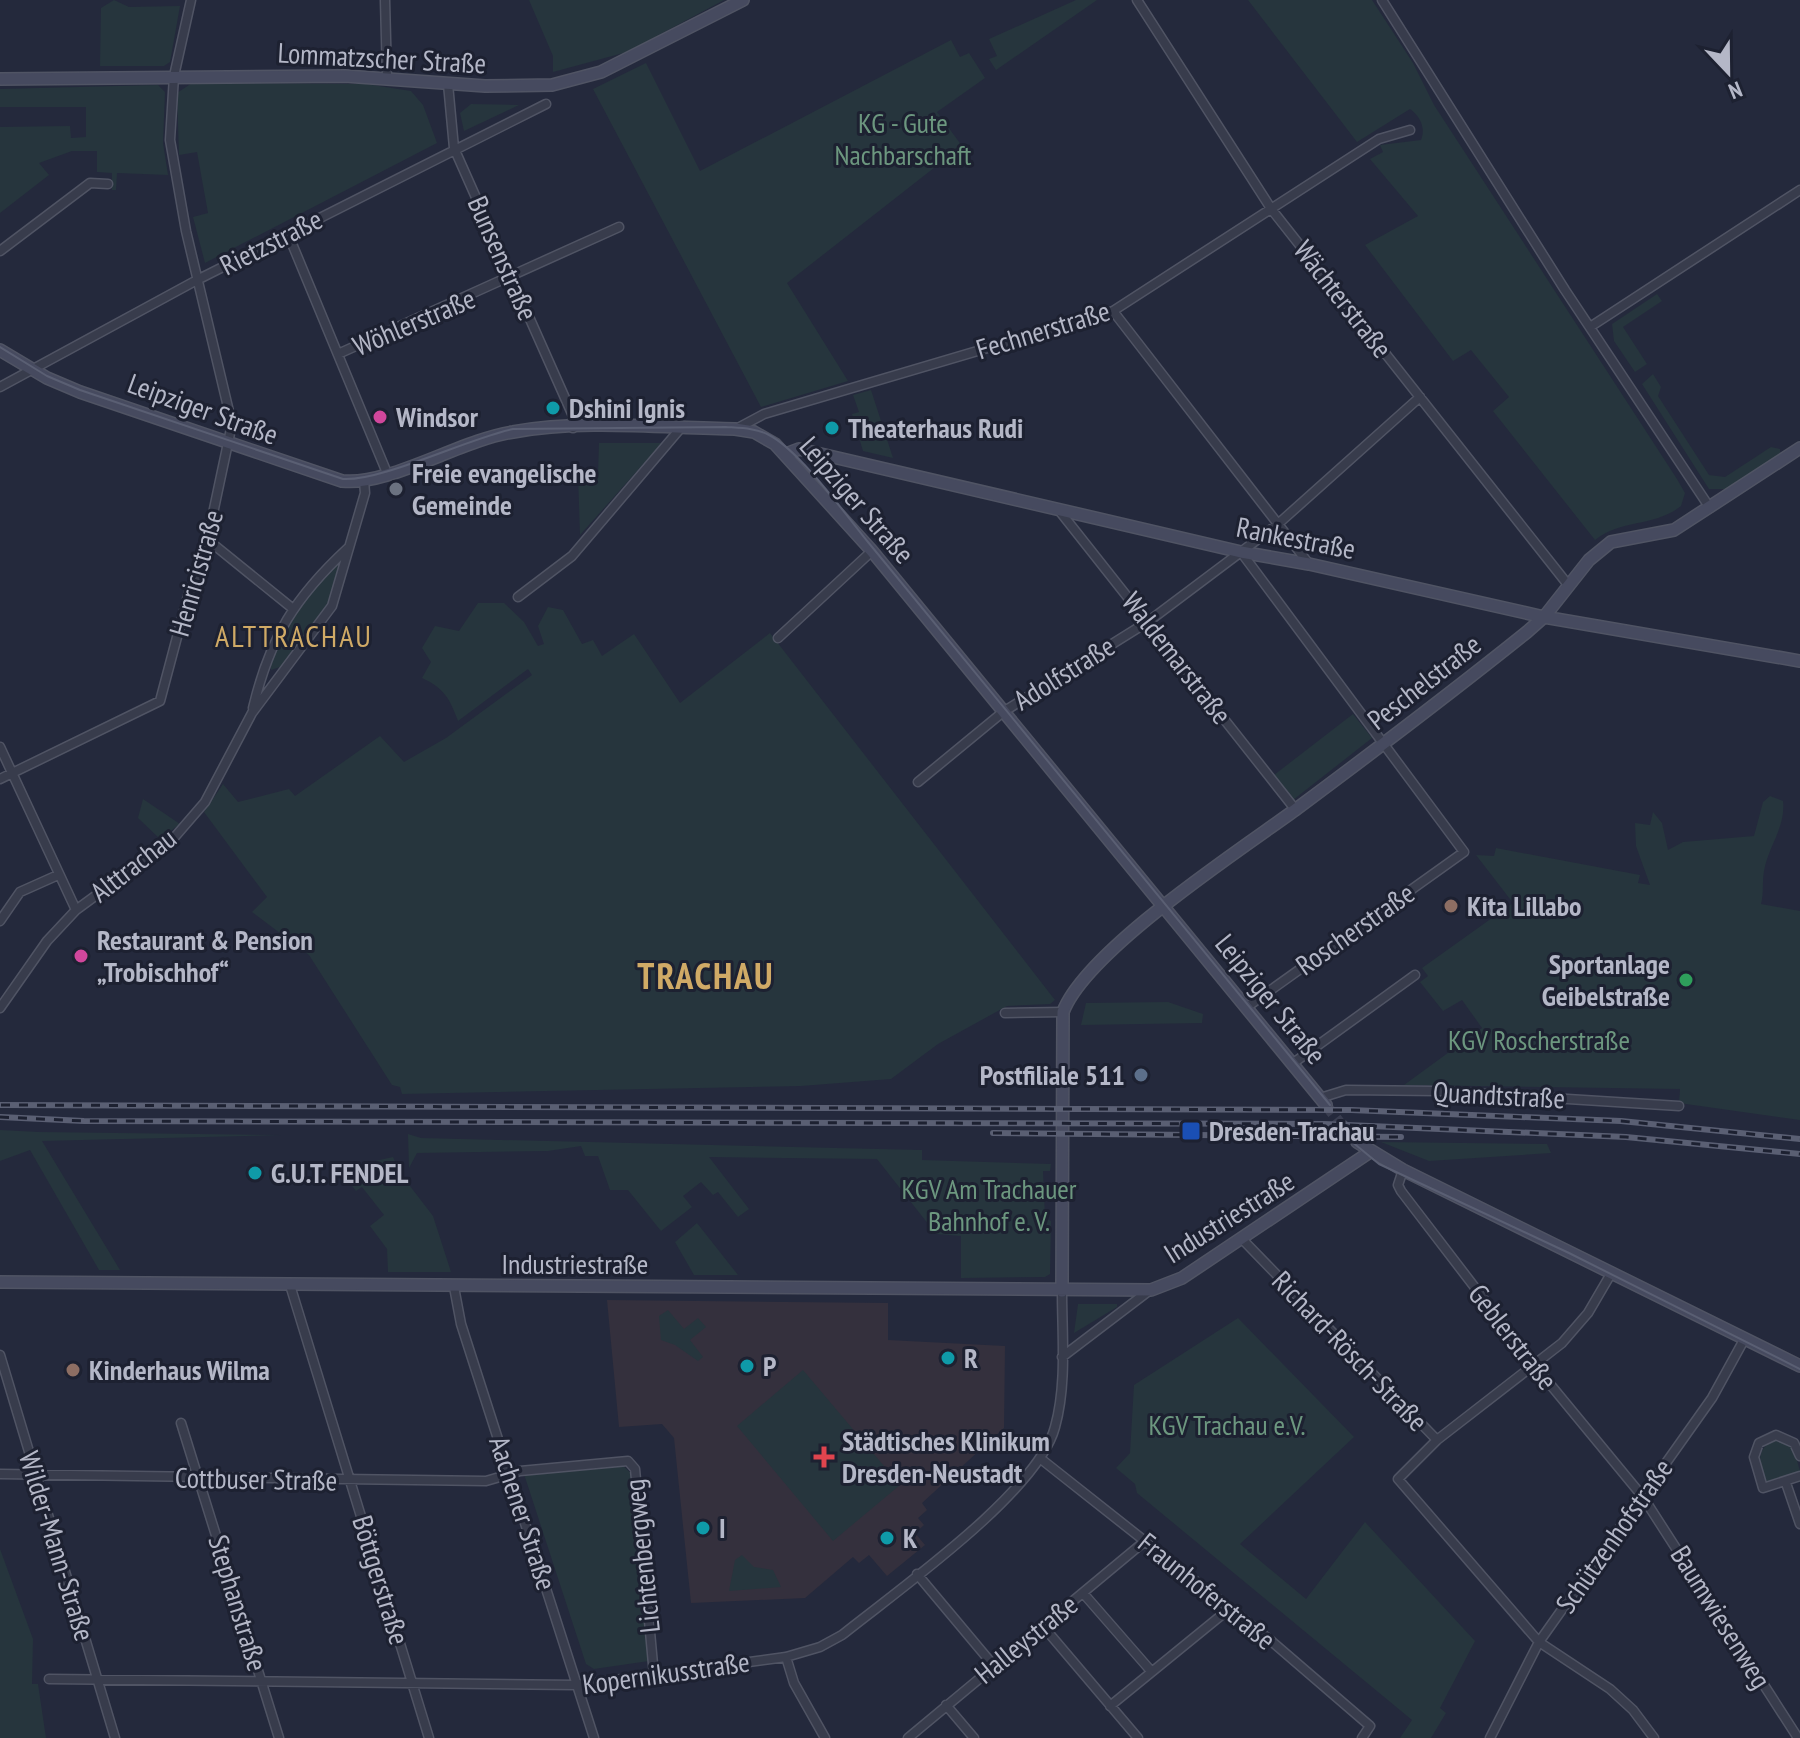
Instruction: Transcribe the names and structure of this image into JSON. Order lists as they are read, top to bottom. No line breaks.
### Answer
{"streets":{"street":["Lommatzscher Straße","Rietzstraße","Bunsenstraße","Wächterstraße","Wöhlerstraße","Fechnerstraße","Leipziger Straße","Rankestraße","Henricistraße","Waldemarstraße","Adolfstraße","Peschelstraße","Alttrachau","Roscherstraße","Quandtstraße","Industriestraße","Geblerstraße","Richard-Rösch-Straße","Cottbuser Straße","Aachener Straße","Schützenhofstraße","Wilder-Mann-Straße","Lichtenbergweg","Böttgerstraße","Fraunhoferstraße","Stephanstraße","Baumwiesenweg","Halleystraße","Kopernikusstraße"]},"crossings":[["Lommatzscher Straße","Bunsenstraße"],["Lommatzscher Straße","Henricistraße"],["Rietzstraße","Bunsenstraße"],["Rietzstraße","Leipziger Straße"],["Rietzstraße","Henricistraße"],["Bunsenstraße","Wöhlerstraße"],["Bunsenstraße","Leipziger Straße"],["Wächterstraße","Fechnerstraße"],["Wächterstraße","Adolfstraße"],["Wächterstraße","Peschelstraße"],["Fechnerstraße","Leipziger Straße"],["Leipziger Straße","Rankestraße"],["Leipziger Straße","Henricistraße"],["Leipziger Straße","Adolfstraße"],["Leipziger Straße","Peschelstraße"],["Leipziger Straße","Alttrachau"],["Leipziger Straße","Roscherstraße"],["Leipziger Straße","Quandtstraße"],["Rankestraße","Waldemarstraße"],["Rankestraße","Adolfstraße"],["Rankestraße","Peschelstraße"],["Waldemarstraße","Adolfstraße"],["Waldemarstraße","Peschelstraße"],["Peschelstraße","Roscherstraße"],["Industriestraße","Richard-Rösch-Straße"],["Industriestraße","Aachener Straße"],["Industriestraße","Böttgerstraße"],["Industriestraße","Kopernikusstraße"],["Geblerstraße","Schützenhofstraße"],["Geblerstraße","Baumwiesenweg"],["Richard-Rösch-Straße","Schützenhofstraße"],["Cottbuser Straße","Aachener Straße"],["Cottbuser Straße","Wilder-Mann-Straße"],["Cottbuser Straße","Lichtenbergweg"],["Cottbuser Straße","Böttgerstraße"],["Cottbuser Straße","Stephanstraße"],["Aachener Straße","Lichtenbergweg"],["Aachener Straße","Kopernikusstraße"],["Schützenhofstraße","Baumwiesenweg"],["Wilder-Mann-Straße","Kopernikusstraße"],["Lichtenbergweg","Kopernikusstraße"],["Böttgerstraße","Kopernikusstraße"],["Fraunhoferstraße","Halleystraße"],["Fraunhoferstraße","Kopernikusstraße"],["Stephanstraße","Kopernikusstraße"]],"districts":["ALTTRACHAU","TRACHAU"],"parks":["KG - Gute Nachbarschaft","KGV Roscherstraße","KGV Am Trachauer Bahnhof e. V.","KGV Trachau e.V."],"places":{"other":["Dshini Ignis","Windsor","Theaterhaus Rudi","Freie evangelische Gemeinde","Kita Lillabo","Restaurant & Pension „Trobischhof“","Sportanlage Geibelstraße","Postfiliale 511","G.U.T. FENDEL","R","P","Kinderhaus Wilma","I","K"],"transit":["Dresden-Trachau"],"health":["Städtisches Klinikum Dresden-Neustadt"]},"north":"bottom"}
